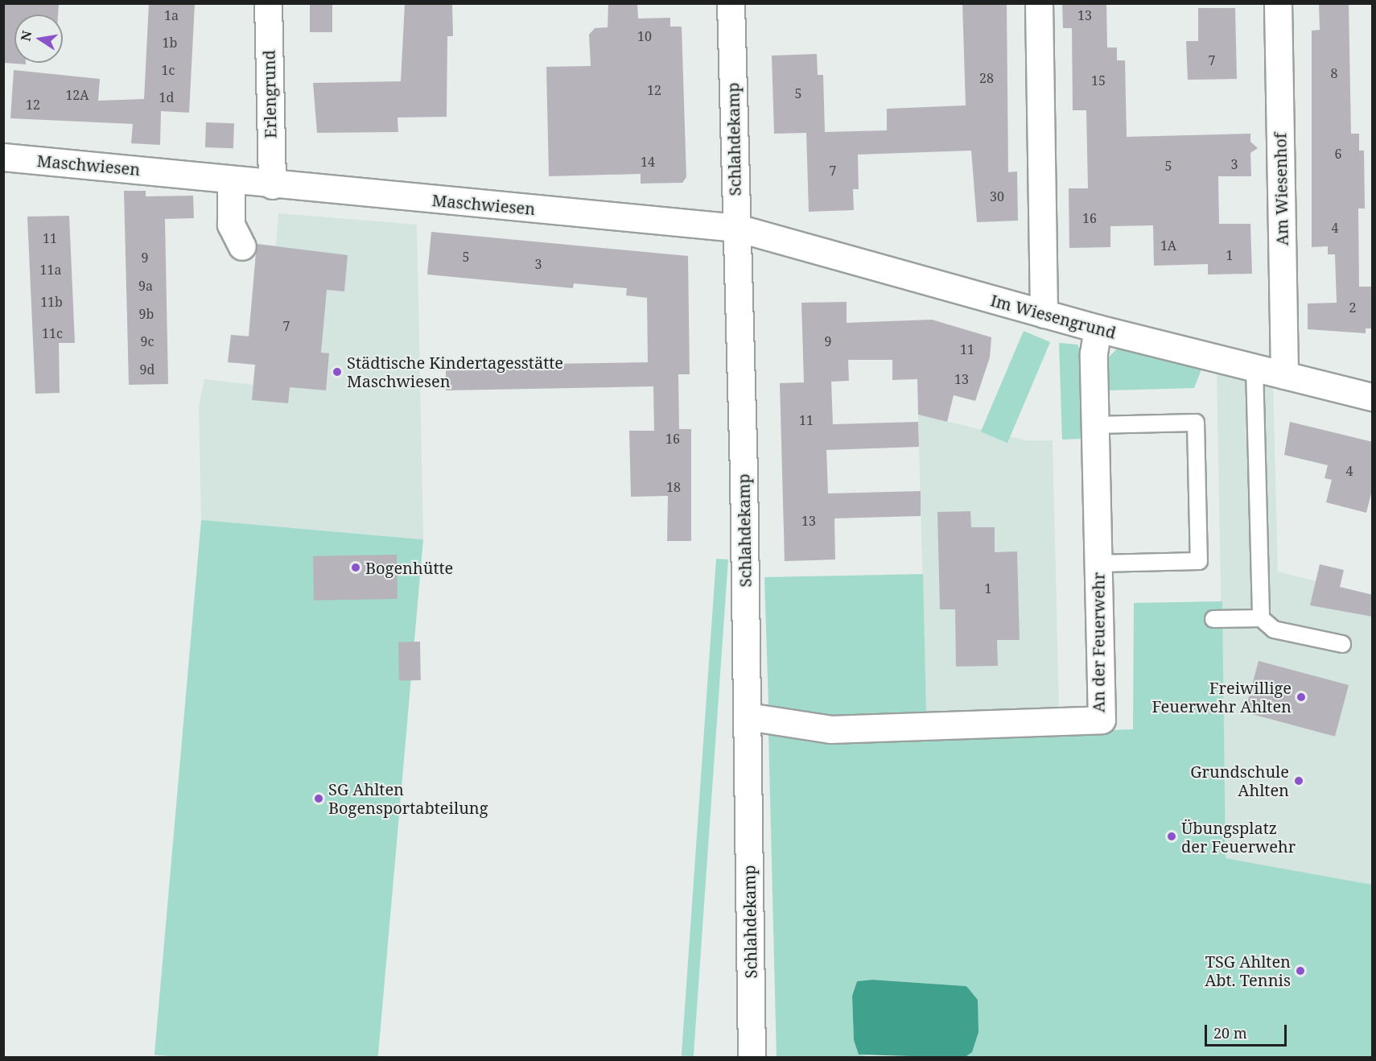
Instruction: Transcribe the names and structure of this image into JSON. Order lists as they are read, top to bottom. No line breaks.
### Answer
{"streets":{"street":["Erlengrund","Schlahdekamp","Maschwiesen","Am Wiesenhof","Im Wiesengrund","An der Feuerwehr"]},"crossings":[["Erlengrund","Maschwiesen"],["Schlahdekamp","Maschwiesen"],["Schlahdekamp","Im Wiesengrund"],["Schlahdekamp","An der Feuerwehr"],["Maschwiesen","Im Wiesengrund"],["Am Wiesenhof","Im Wiesengrund"],["Im Wiesengrund","An der Feuerwehr"]],"places":["Städtische Kindertagesstätte Maschwiesen","Bogenhütte","Freiwillige Feuerwehr Ahlten","Grundschule Ahlten","SG Ahlten Bogensportabteilung","Übungsplatz der Feuerwehr","TSG Ahlten Abt. Tennis"],"house_numbers":["1a","13","10","1b","7","1c","8","28","15","12","5","12A","1d","12","6","14","3","5","7","30","16","4","11","1A","1","5","9","3","11a","9a","11b","2","9b","7","11c","9c","9","11","9d","13","11","16","4","18","13","1"],"scale_bar":"20 m","north":"left"}
